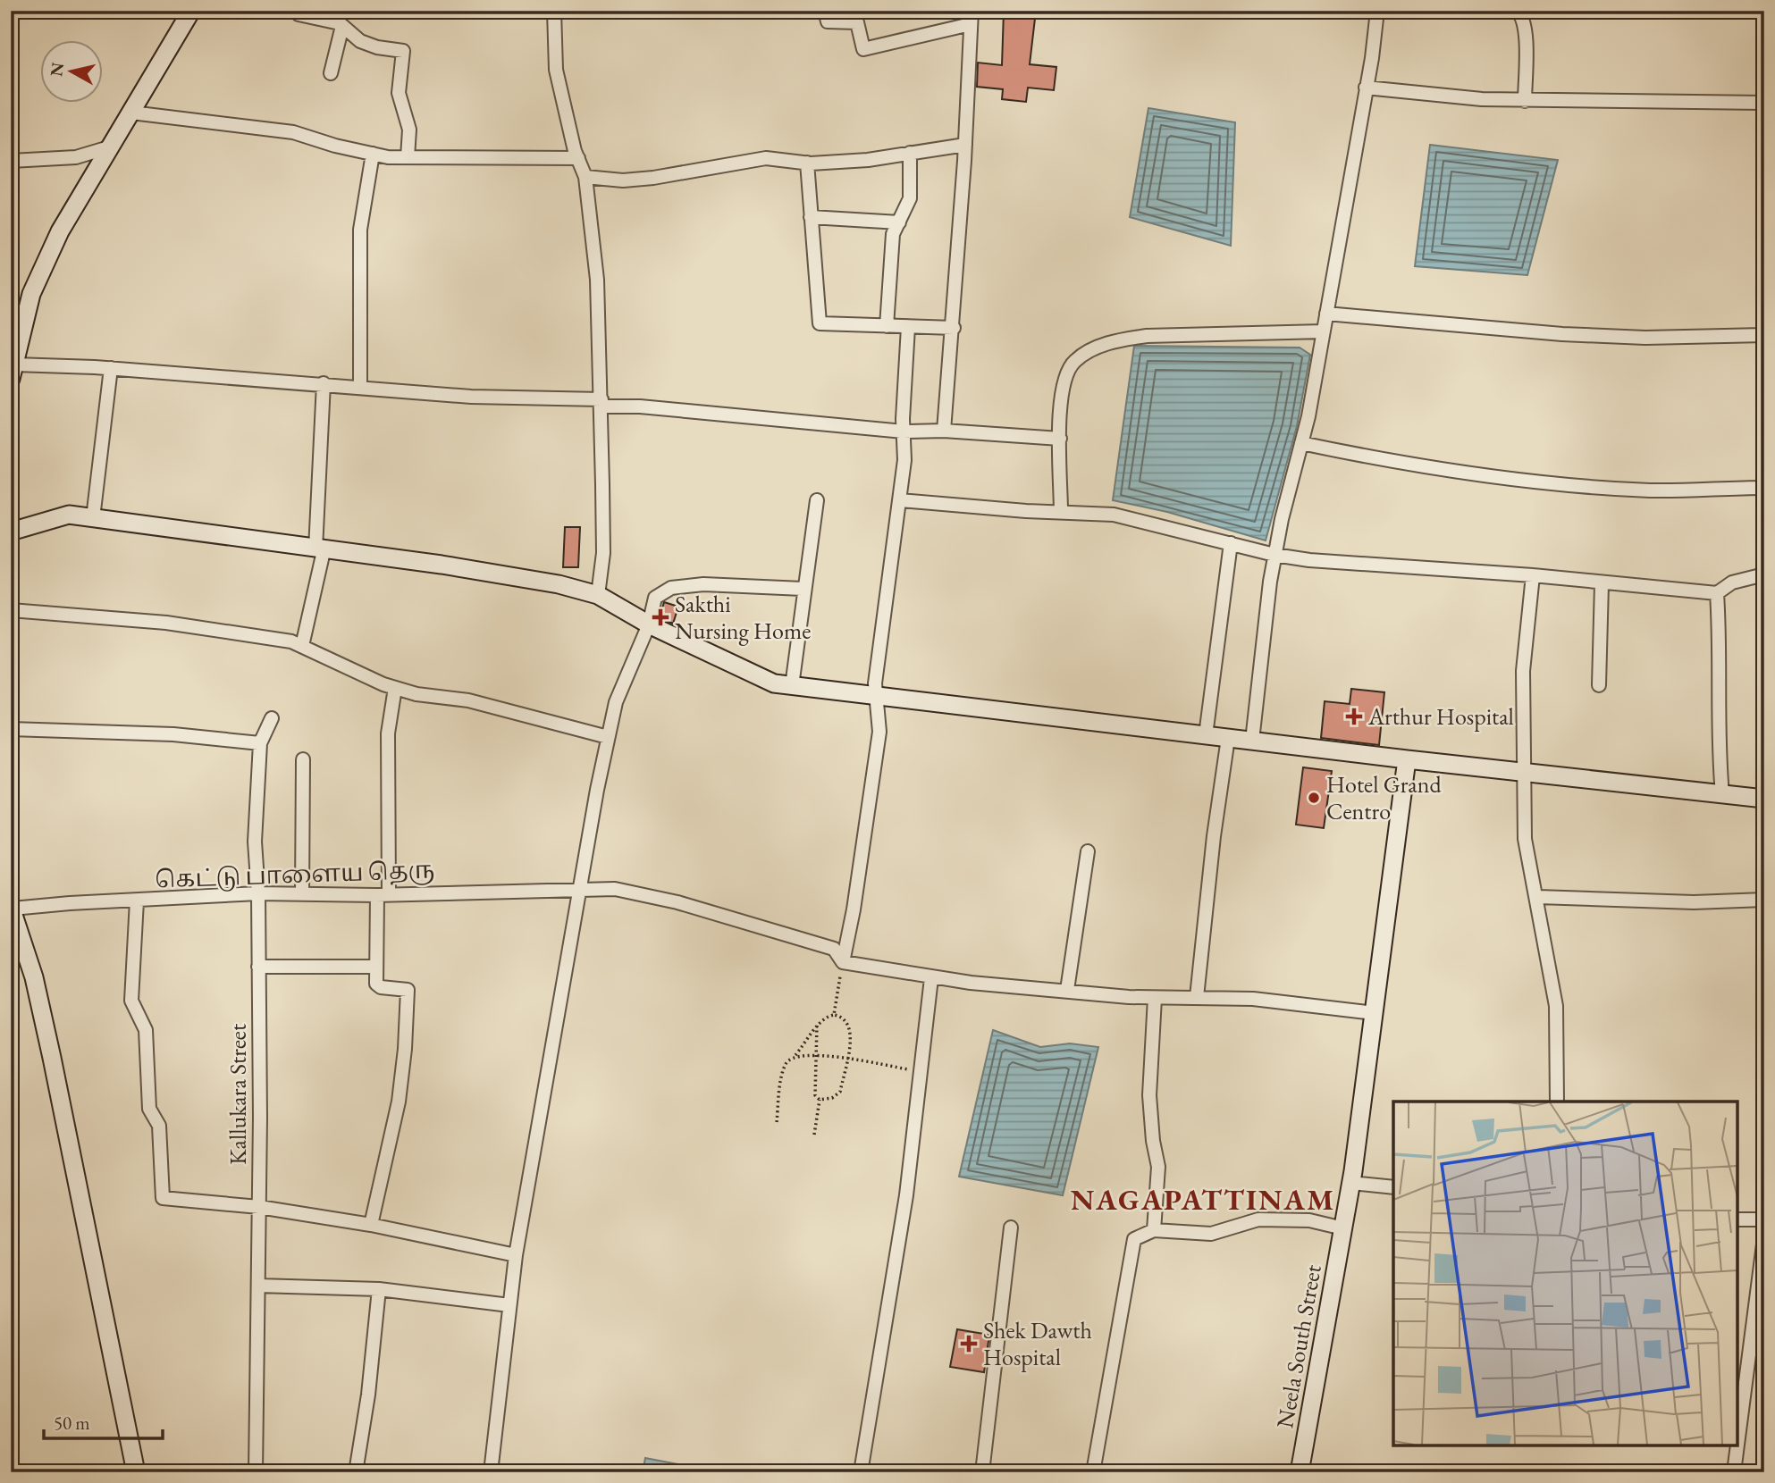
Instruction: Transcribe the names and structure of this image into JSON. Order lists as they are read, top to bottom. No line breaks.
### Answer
{"streets":{"street":["கெட்டு பாளைய தெரு","Kallukara Street","Neela South Street"]},"crossings":[["கெட்டு பாளைய தெரு","Kallukara Street"]],"districts":["NAGAPATTINAM"],"places":{"health":["Sakthi Nursing Home","Arthur Hospital","Shek Dawth Hospital"],"other":["Hotel Grand Centro"]},"scale_bar":"50 m","north":"left"}
